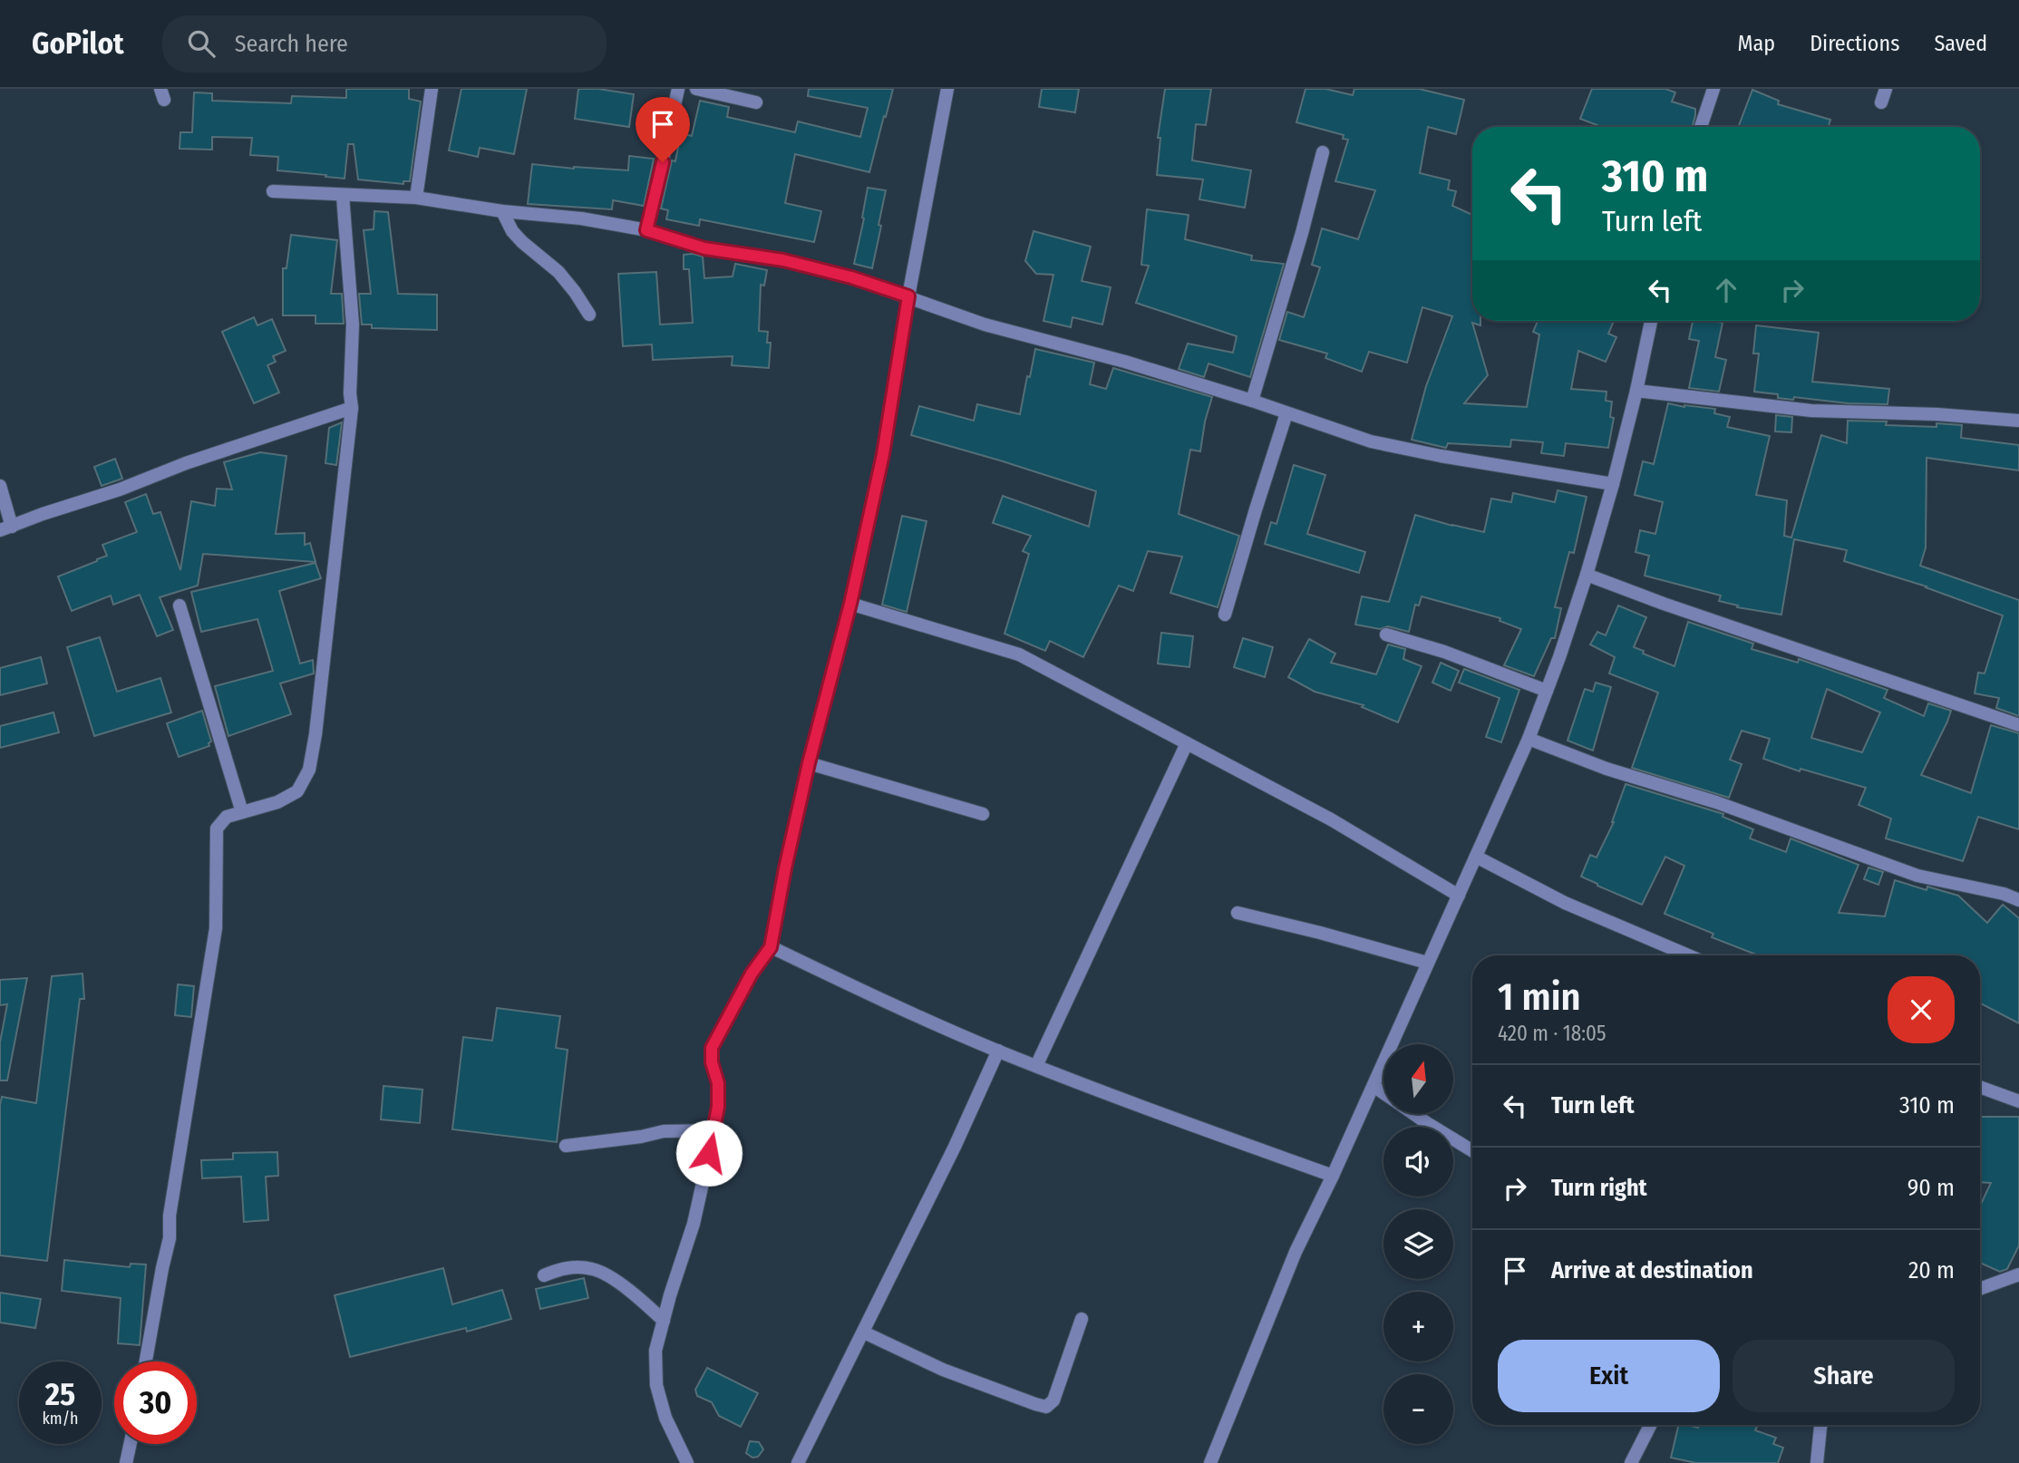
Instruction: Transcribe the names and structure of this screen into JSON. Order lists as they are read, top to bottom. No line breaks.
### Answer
{"north":"top","page":{"header":"GoPilot","search":"Search here","nav":["Map","Directions","Saved"],"turn":["310 m","Turn left"],"heading":["1 min","420 m · 18:05"],"map_buttons":["+","−"],"list":[{"name":"Turn left","value":"310 m"},{"name":"Turn right","value":"90 m"},{"name":"Arrive at destination","value":"20 m"}],"buttons":["Exit","Share"],"speed":"25 km/h","limit":"30"}}
